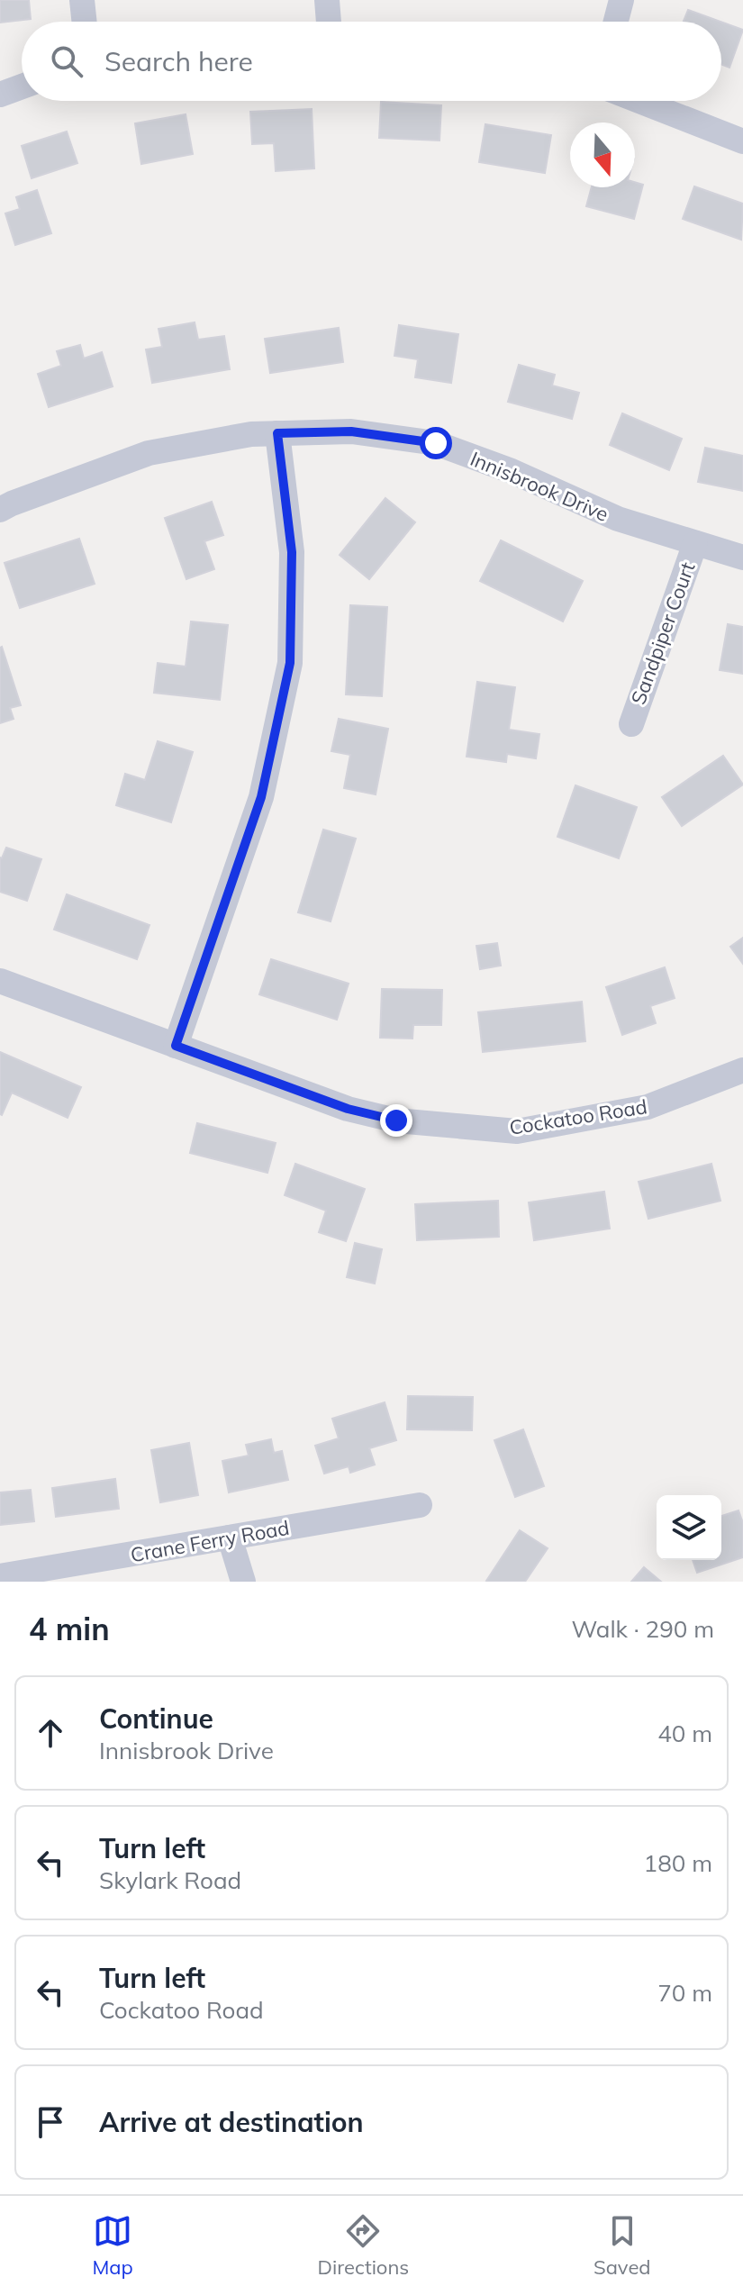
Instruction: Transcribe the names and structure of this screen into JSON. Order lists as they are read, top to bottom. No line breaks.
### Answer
{"streets":{"street":["Innisbrook Drive","Sandpiper Court","Cockatoo Road","Crane Ferry Road"]},"crossings":[["Innisbrook Drive","Sandpiper Court"]],"north":"bottom","page":{"search":"Search here","heading":["4 min","Walk · 290 m"],"list":[["Continue","Innisbrook Drive","40 m"],["Turn left","Skylark Road","180 m"],["Turn left","Cockatoo Road","70 m"],"Arrive at destination"],"nav":["Map","Directions","Saved"]}}
